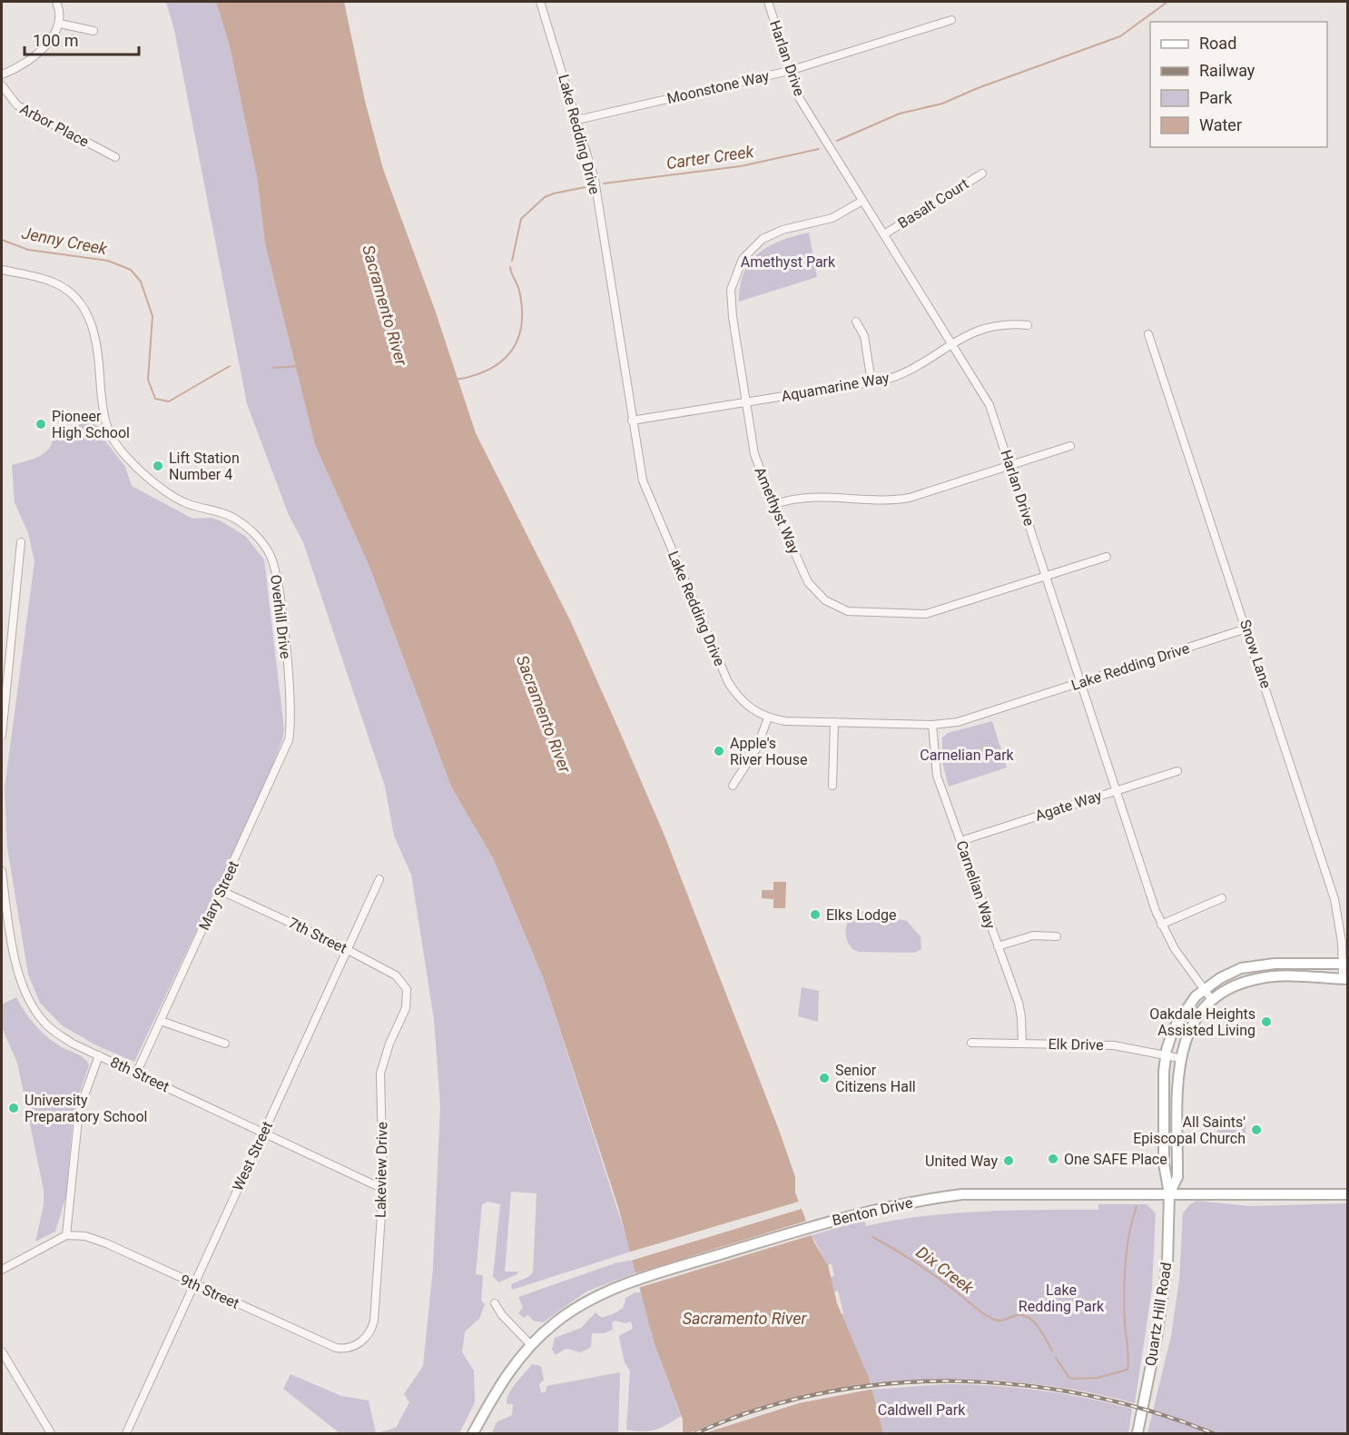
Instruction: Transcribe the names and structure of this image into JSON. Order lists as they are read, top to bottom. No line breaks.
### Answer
{"streets":{"street":["Harlan Drive","Moonstone Way","Arbor Place","Lake Redding Drive","Basalt Court","Aquamarine Way","Amethyst Way","Overhill Drive","Snow Lane","Agate Way","Carnelian Way","Mary Street","7th Street","Elk Drive","8th Street","West Street","Lakeview Drive","Benton Drive","9th Street","Quartz Hill Road"]},"crossings":[["Harlan Drive","Moonstone Way"],["Harlan Drive","Lake Redding Drive"],["Harlan Drive","Basalt Court"],["Harlan Drive","Aquamarine Way"],["Harlan Drive","Amethyst Way"],["Harlan Drive","Agate Way"],["Harlan Drive","Quartz Hill Road"],["Moonstone Way","Lake Redding Drive"],["Lake Redding Drive","Aquamarine Way"],["Lake Redding Drive","Snow Lane"],["Lake Redding Drive","Carnelian Way"],["Aquamarine Way","Amethyst Way"],["Overhill Drive","Mary Street"],["Snow Lane","Quartz Hill Road"],["Agate Way","Carnelian Way"],["Carnelian Way","Elk Drive"],["Mary Street","7th Street"],["Mary Street","8th Street"],["7th Street","West Street"],["7th Street","Lakeview Drive"],["Elk Drive","Quartz Hill Road"],["8th Street","West Street"],["8th Street","Lakeview Drive"],["West Street","9th Street"],["Lakeview Drive","9th Street"],["Benton Drive","Quartz Hill Road"]],"water":["Carter Creek","Jenny Creek","Sacramento River","Dix Creek"],"parks":["Amethyst Park","Carnelian Park","Lake Redding Park","Caldwell Park"],"places":["Pioneer High School","Lift Station Number 4","Apple's River House","Elks Lodge","Oakdale Heights Assisted Living","Senior Citizens Hall","University Preparatory School","All Saints' Episcopal Church","One SAFE Place","United Way"],"legend":["Road","Railway","Park","Water"],"scale_bar":"100 m"}
